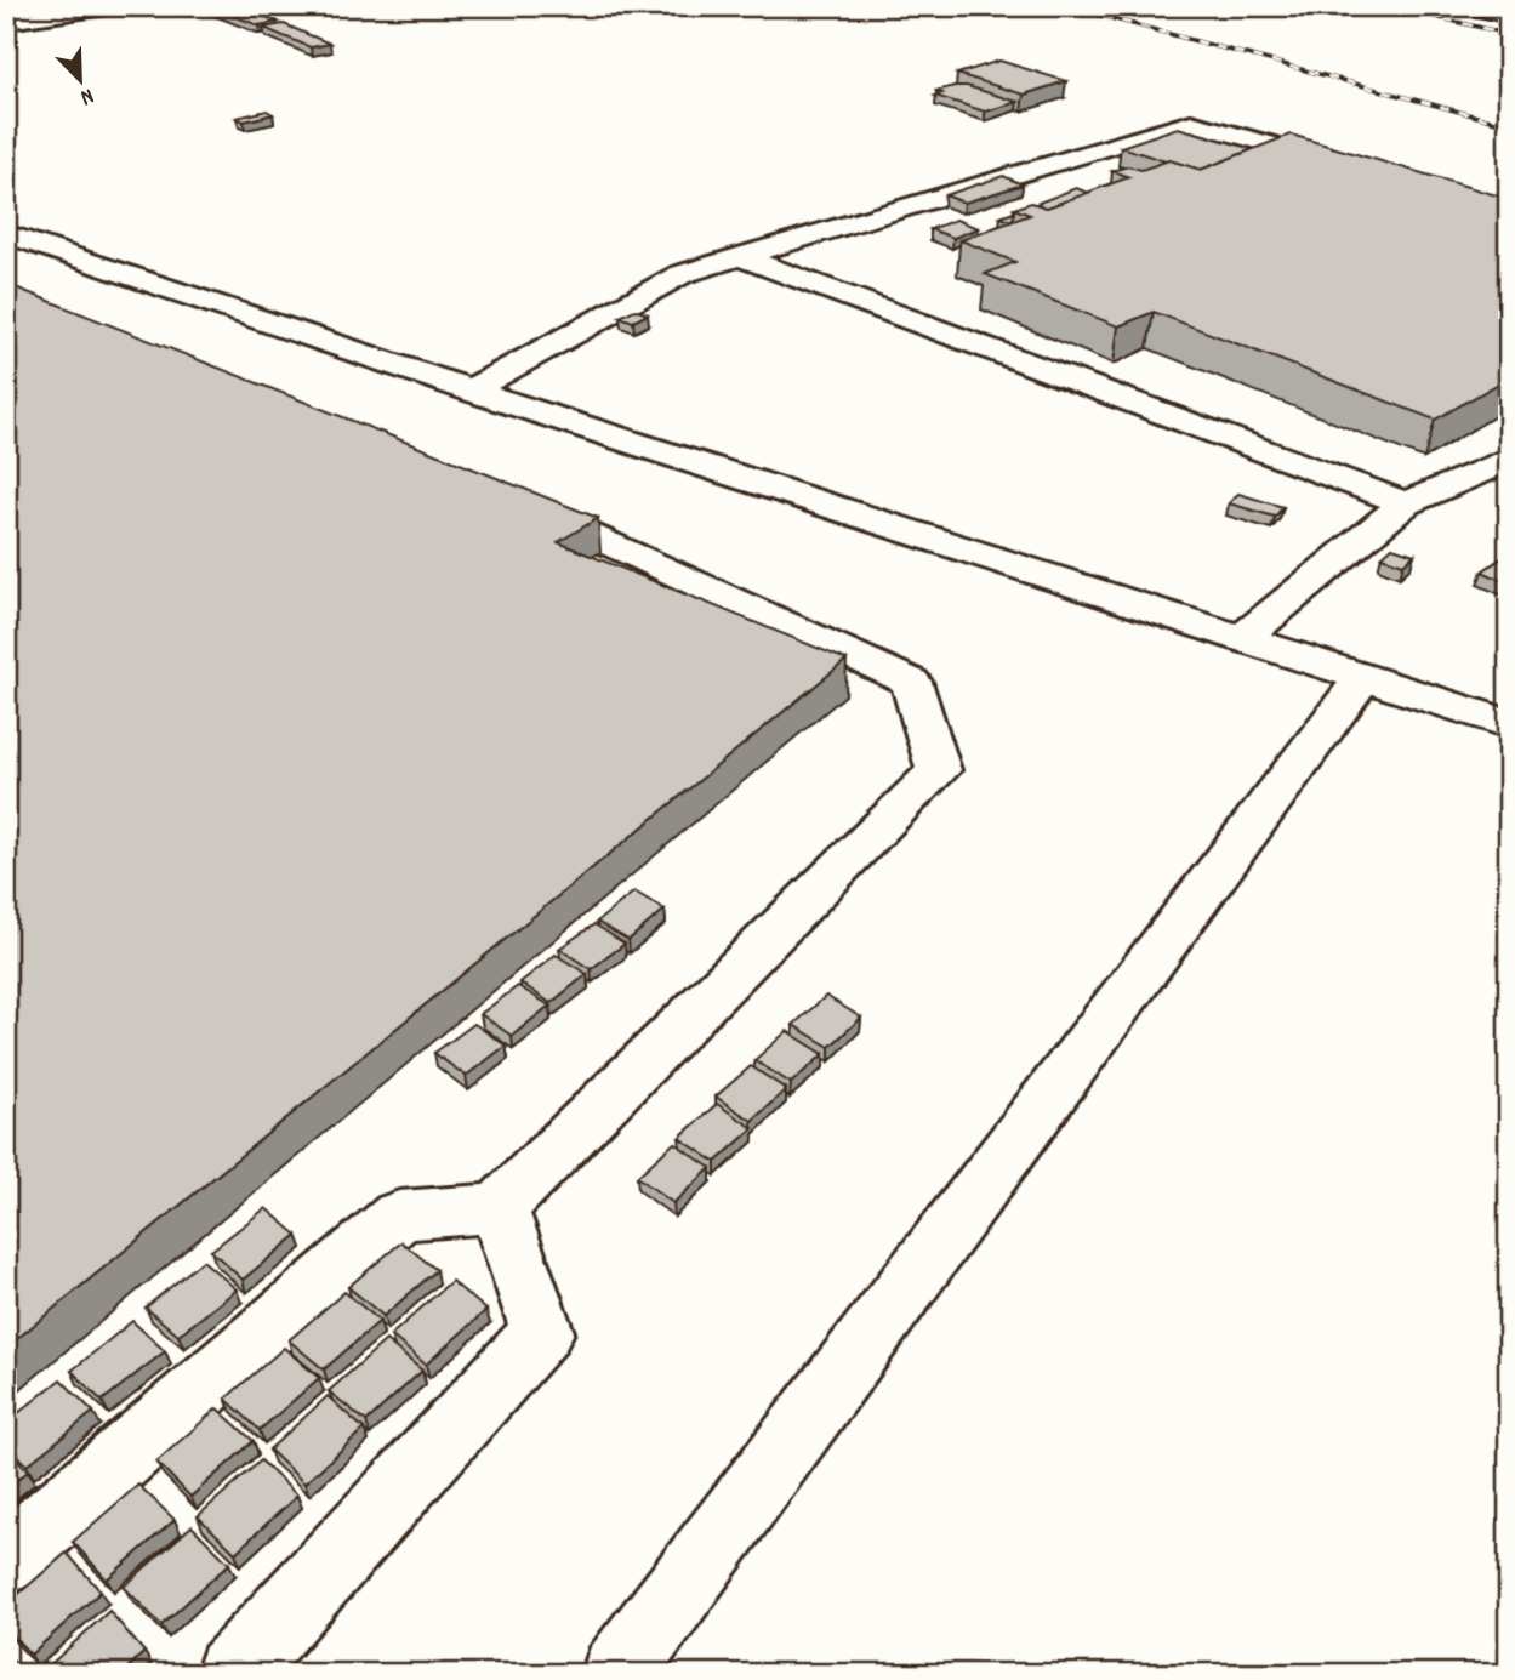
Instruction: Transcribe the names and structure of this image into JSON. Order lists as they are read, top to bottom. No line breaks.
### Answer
{"north":"bottom right"}
